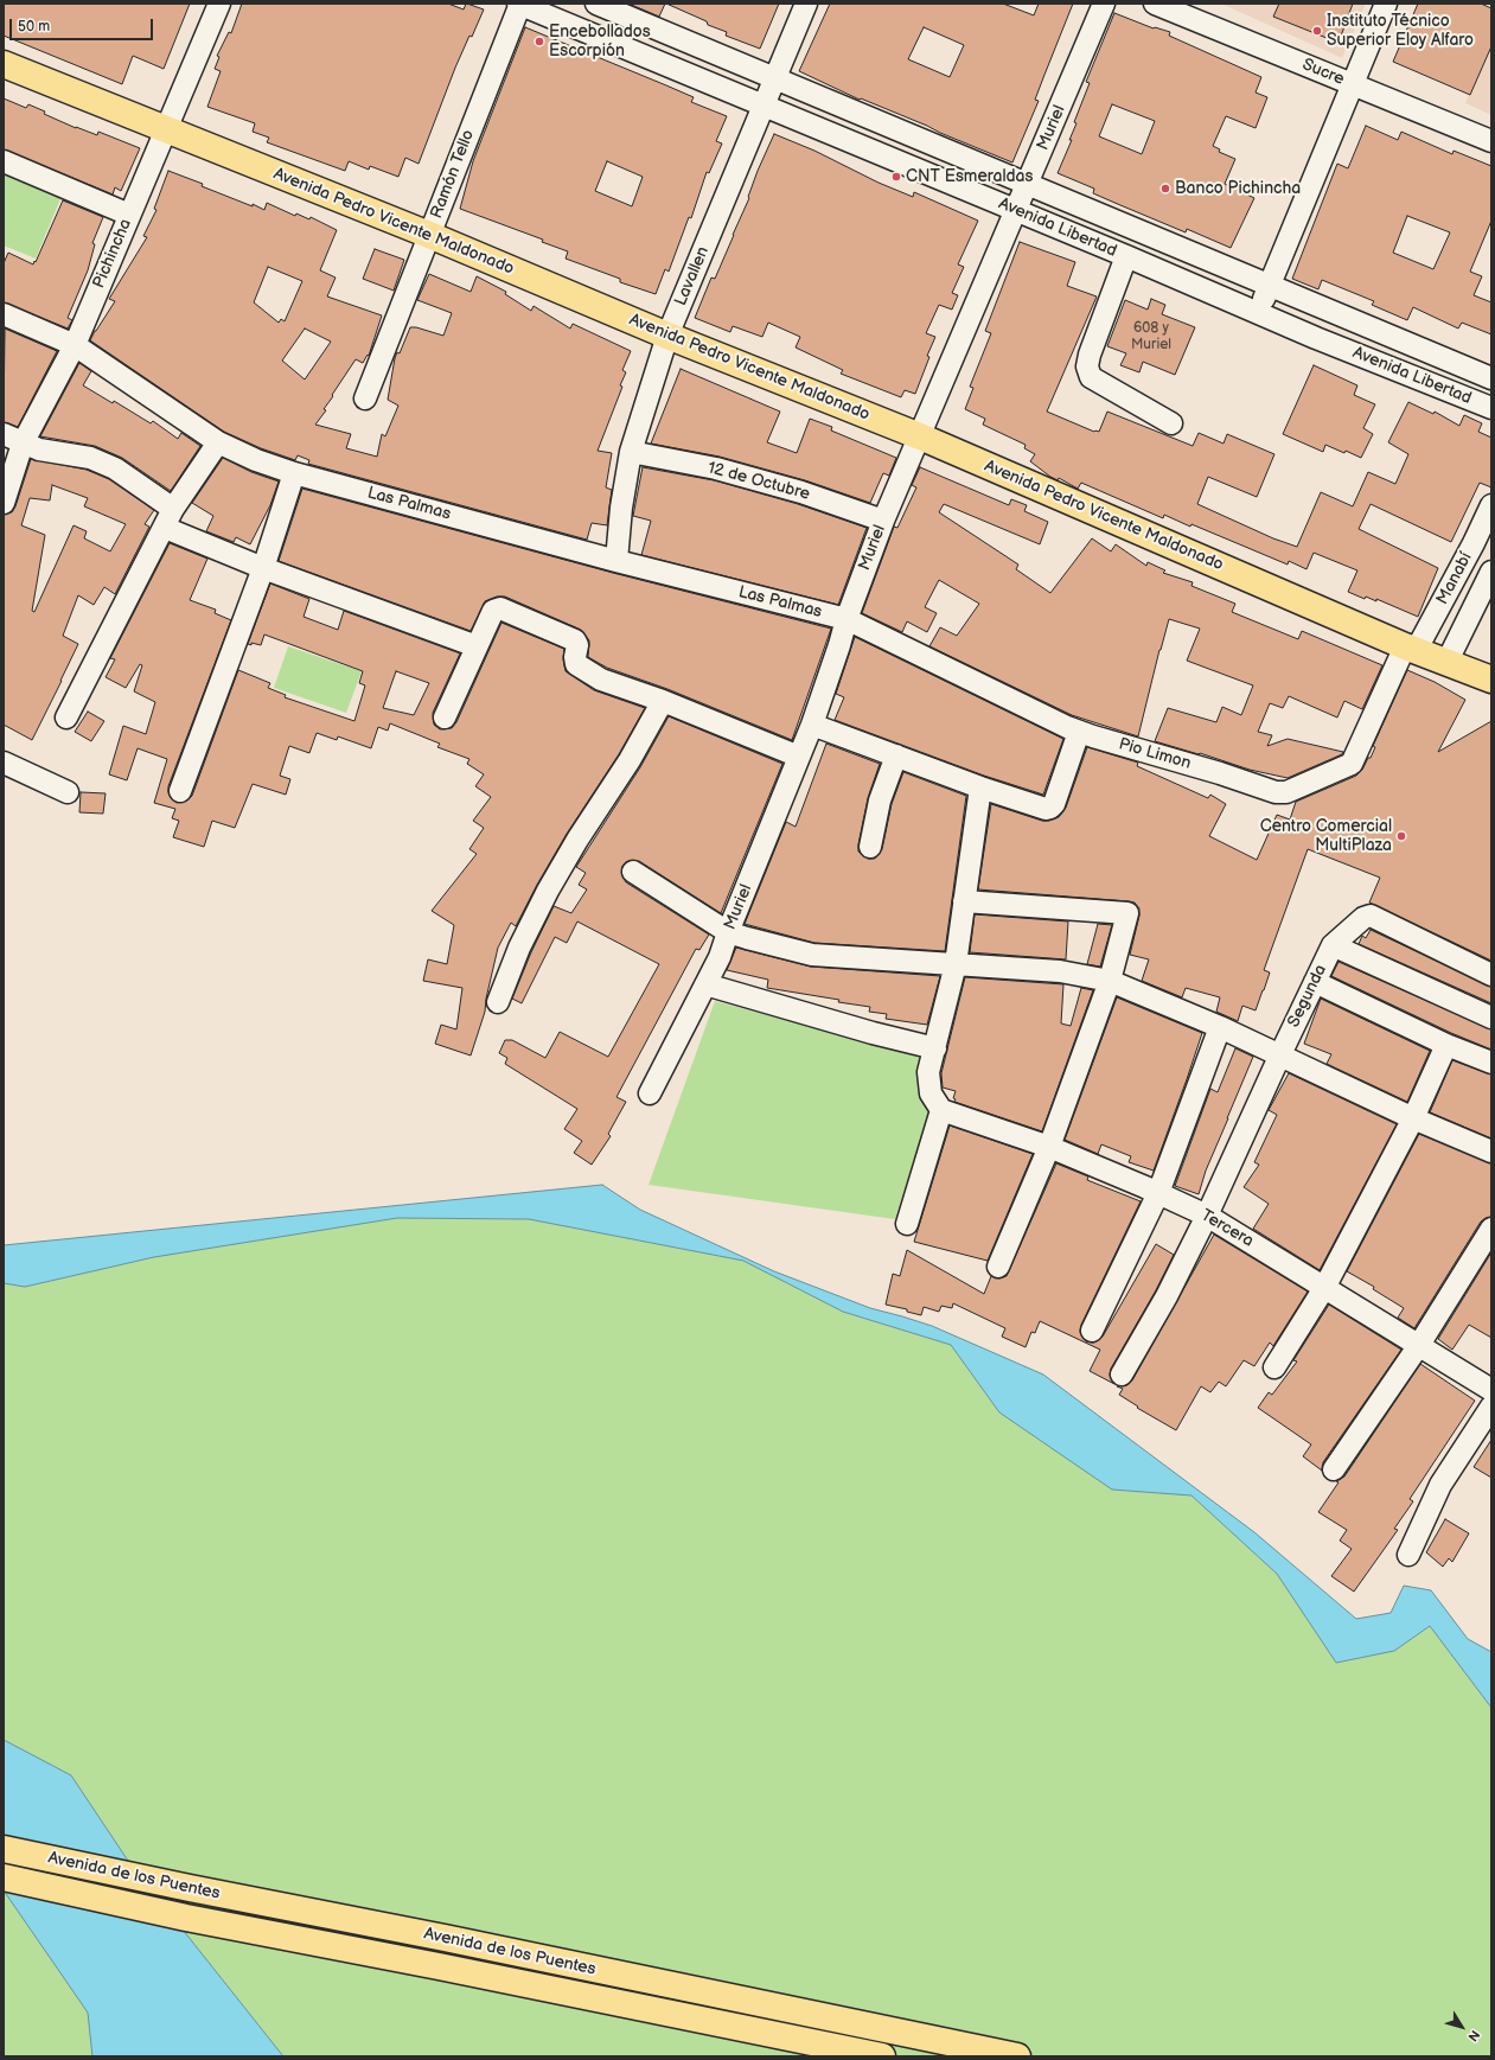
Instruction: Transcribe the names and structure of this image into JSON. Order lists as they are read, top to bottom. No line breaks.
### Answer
{"streets":{"main road":["Avenida Pedro Vicente Maldonado","Avenida de los Puentes"],"street":["Sucre","Muriel","Ramón Tello","Avenida Libertad","Pichincha","Lavallen","12 de Octubre","Las Palmas","Manabí","Pio Limon","Segunda","Tercera"]},"crossings":[["Muriel","Avenida Pedro Vicente Maldonado"],["Muriel","Avenida Libertad"],["Muriel","12 de Octubre"],["Muriel","Las Palmas"],["Muriel","Pio Limon"],["Ramón Tello","Avenida Pedro Vicente Maldonado"],["Ramón Tello","Avenida Libertad"],["Avenida Pedro Vicente Maldonado","Pichincha"],["Avenida Pedro Vicente Maldonado","Lavallen"],["Avenida Pedro Vicente Maldonado","Manabí"],["Avenida Pedro Vicente Maldonado","Pio Limon"],["Avenida Libertad","Lavallen"],["Pichincha","Las Palmas"],["Lavallen","12 de Octubre"],["Lavallen","Las Palmas"],["Las Palmas","Pio Limon"],["Manabí","Pio Limon"],["Segunda","Tercera"]],"places":["Instituto Técnico Superior Eloy Alfaro","Encebollados Escorpión","CNT Esmeraldas","Banco Pichincha","Centro Comercial MultiPlaza"],"house_numbers":["608 y Muriel"],"scale_bar":"50 m","north":"bottom right"}
